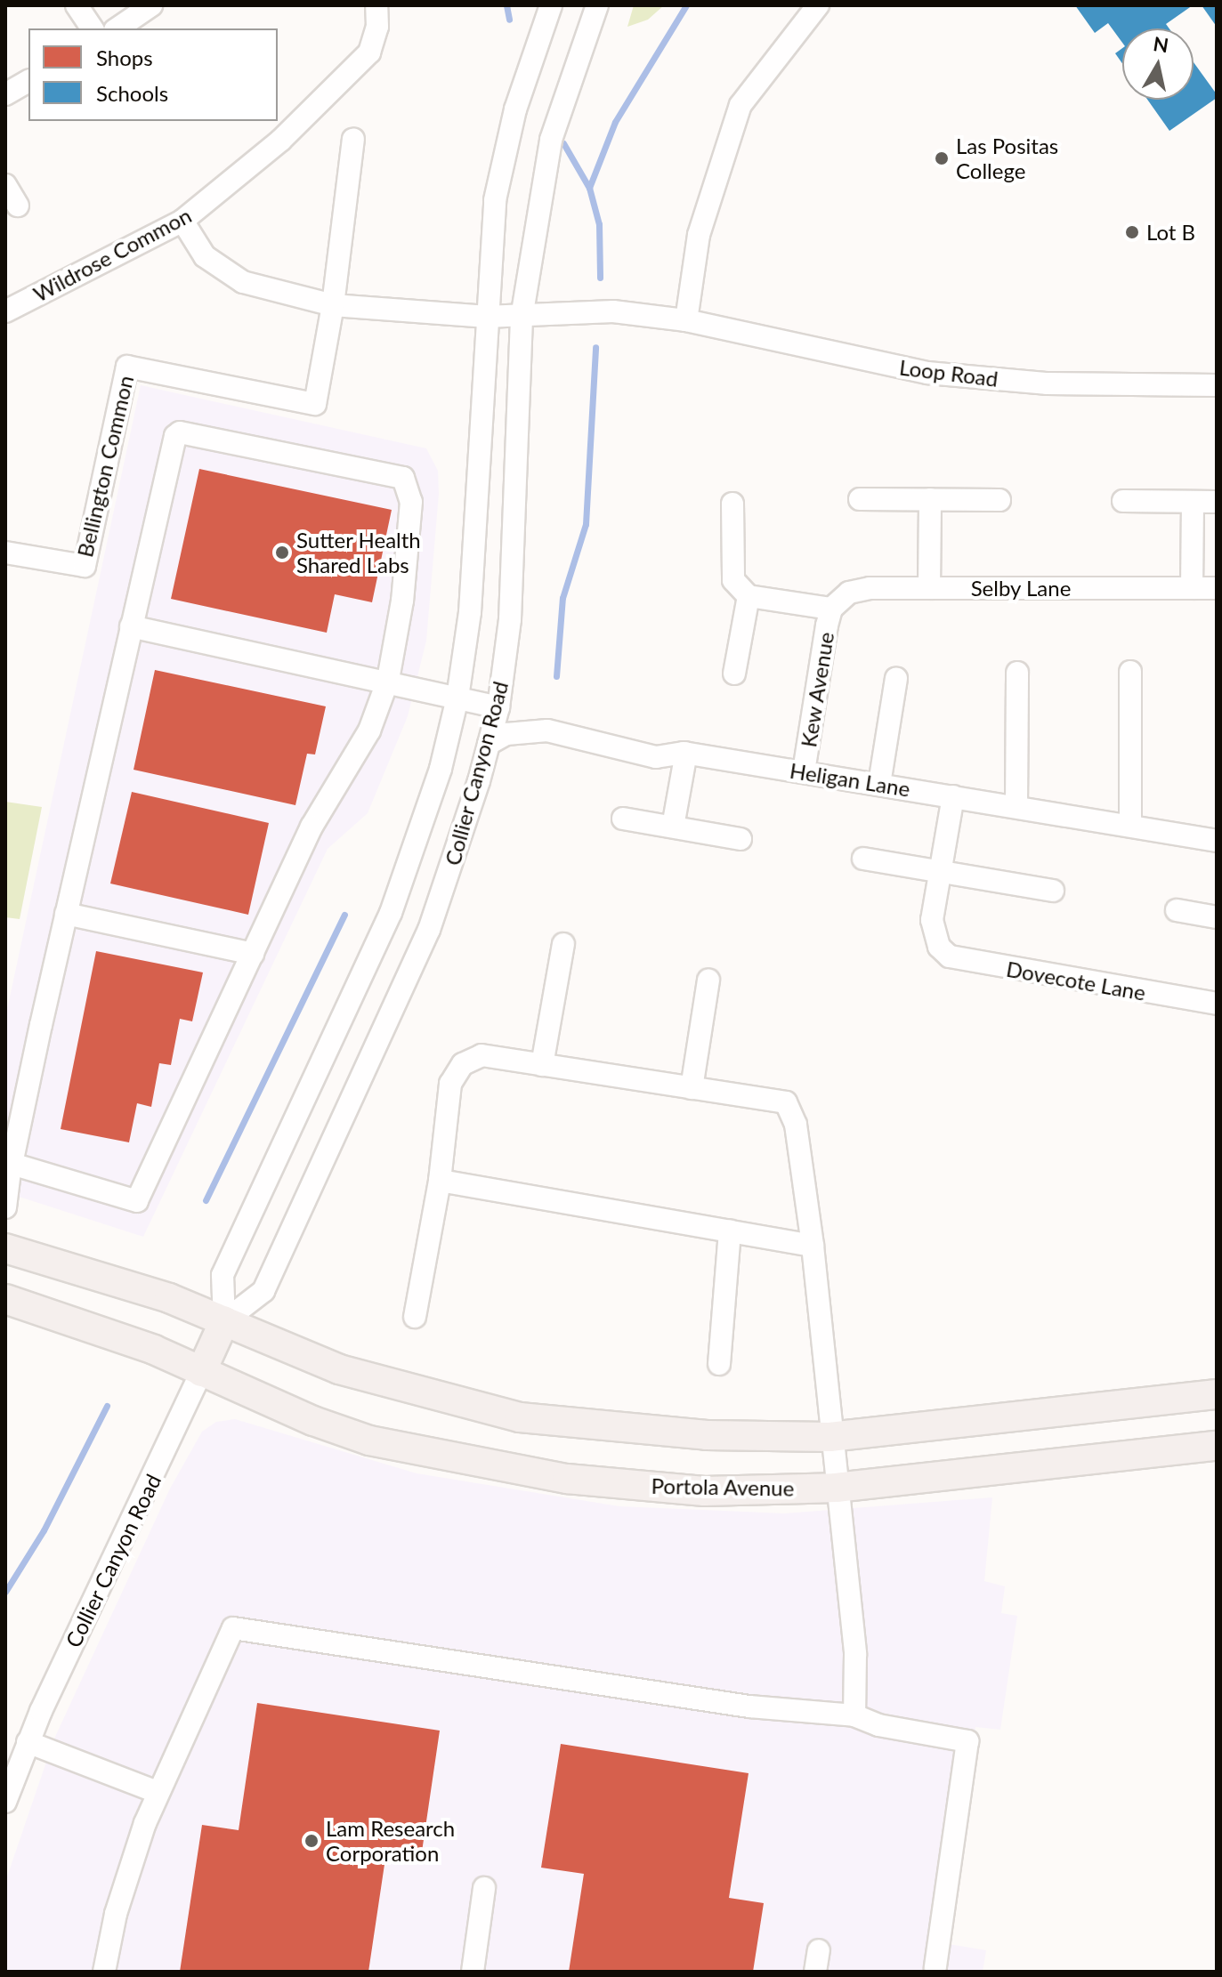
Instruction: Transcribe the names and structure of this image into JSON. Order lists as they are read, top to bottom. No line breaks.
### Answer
{"streets":{"main road":["Collier Canyon Road","Portola Avenue"],"street":["Wildrose Common","Loop Road","Bellington Common","Selby Lane","Kew Avenue","Heligan Lane","Dovecote Lane"]},"crossings":[["Wildrose Common","Loop Road"],["Loop Road","Bellington Common"],["Loop Road","Collier Canyon Road"],["Selby Lane","Kew Avenue"],["Kew Avenue","Heligan Lane"],["Collier Canyon Road","Heligan Lane"],["Collier Canyon Road","Portola Avenue"]],"places":["Las Positas College","Lot B","Sutter Health Shared Labs","Lam Research Corporation"],"legend":["Shops","Schools"],"north":"top"}
